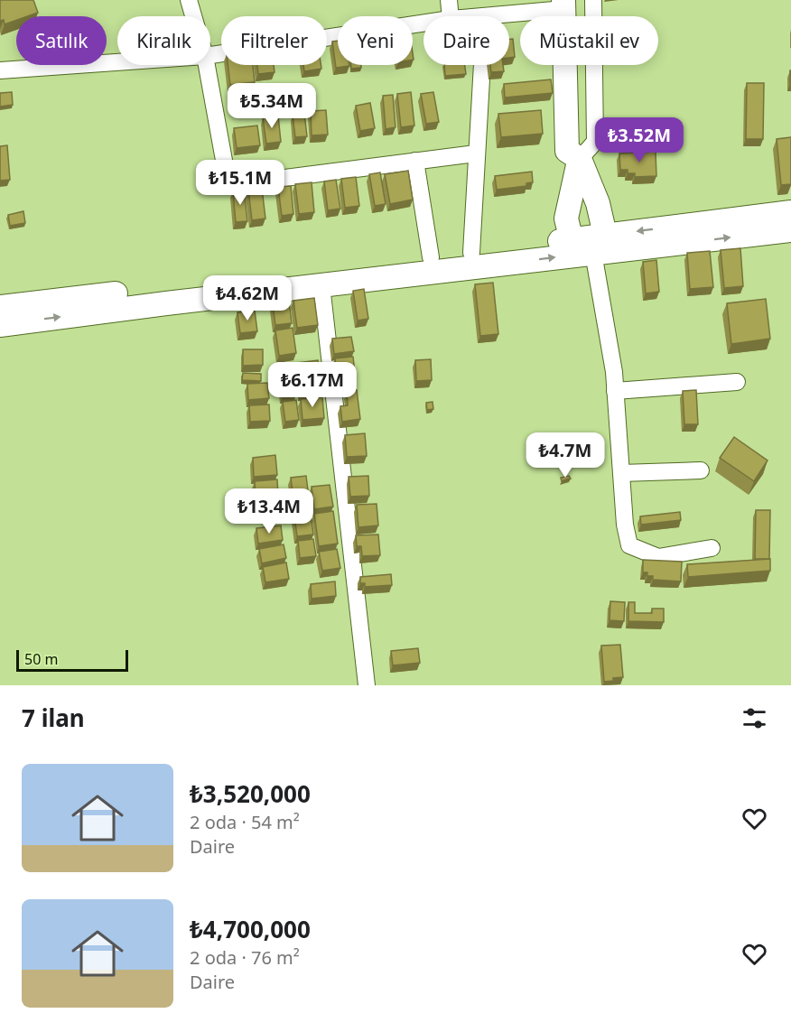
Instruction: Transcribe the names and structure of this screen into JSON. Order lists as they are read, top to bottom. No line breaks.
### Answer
{"scale_bar":"50 m","page":{"chip":["Satılık","Kiralık","Filtreler","Yeni","Daire","Müstakil ev"],"price":["₺5.34M","₺3.52M","₺15.1M","₺4.62M","₺6.17M","₺4.7M","₺13.4M"],"scale":"50 m","heading":"7 ilan","list":[{"name":"₺3,520,000","note":"2 oda · 54 m² · Daire"},{"name":"₺4,700,000","note":"2 oda · 76 m² · Daire"}]}}
